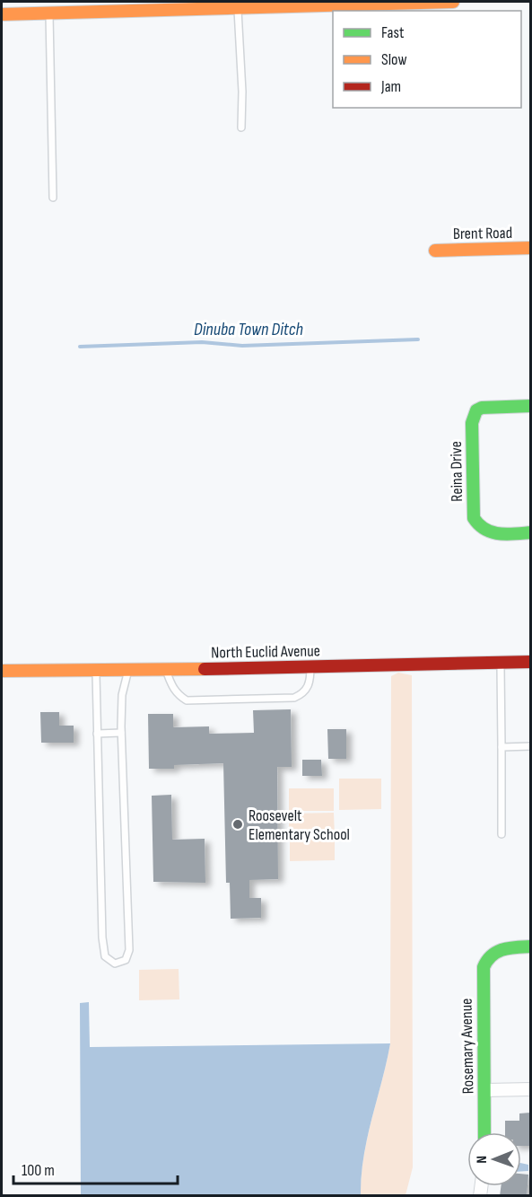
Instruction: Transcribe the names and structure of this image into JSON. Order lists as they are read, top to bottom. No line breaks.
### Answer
{"streets":{"street":["Brent Road","Reina Drive","North Euclid Avenue","Rosemary Avenue"]},"water":["Dinuba Town Ditch"],"places":["Roosevelt Elementary School"],"legend":["Fast","Slow","Jam"],"scale_bar":"100 m","north":"left"}
